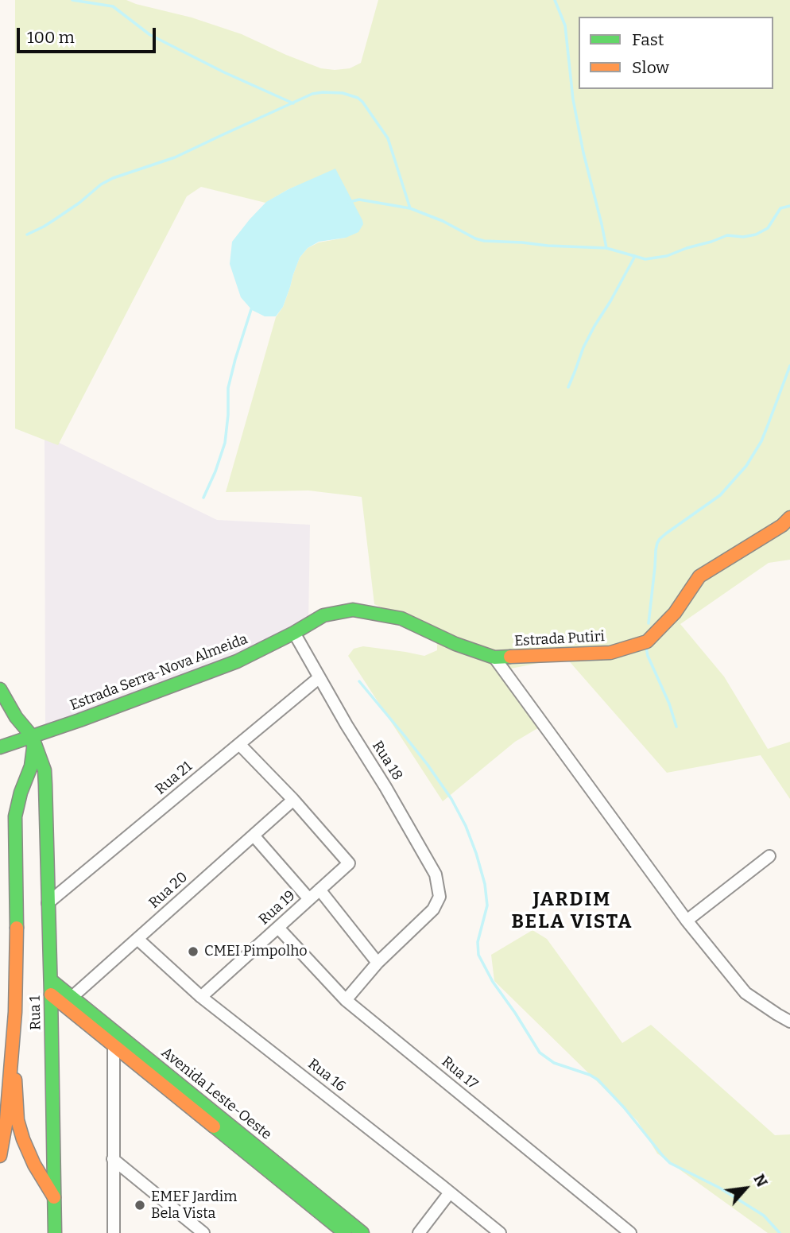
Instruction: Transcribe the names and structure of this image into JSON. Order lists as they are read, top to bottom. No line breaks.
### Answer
{"streets":{"street":["Estrada Putiri","Estrada Serra-Nova Almeida","Rua 18","Rua 21","Rua 20","Rua 19","Rua 1","Rua 17","Rua 16","Avenida Leste-Oeste"]},"crossings":[["Estrada Putiri","Estrada Serra-Nova Almeida"],["Estrada Putiri","Rua 18"],["Estrada Serra-Nova Almeida","Rua 18"],["Estrada Serra-Nova Almeida","Rua 1"],["Rua 18","Rua 21"],["Rua 21","Rua 1"],["Rua 20","Rua 19"],["Rua 20","Rua 16"],["Rua 20","Avenida Leste-Oeste"],["Rua 19","Rua 17"],["Rua 19","Rua 16"],["Rua 1","Avenida Leste-Oeste"]],"districts":["JARDIM BELA VISTA"],"places":["CMEI Pimpolho","EMEF Jardim Bela Vista"],"legend":["Fast","Slow"],"scale_bar":"100 m","north":"top right"}
